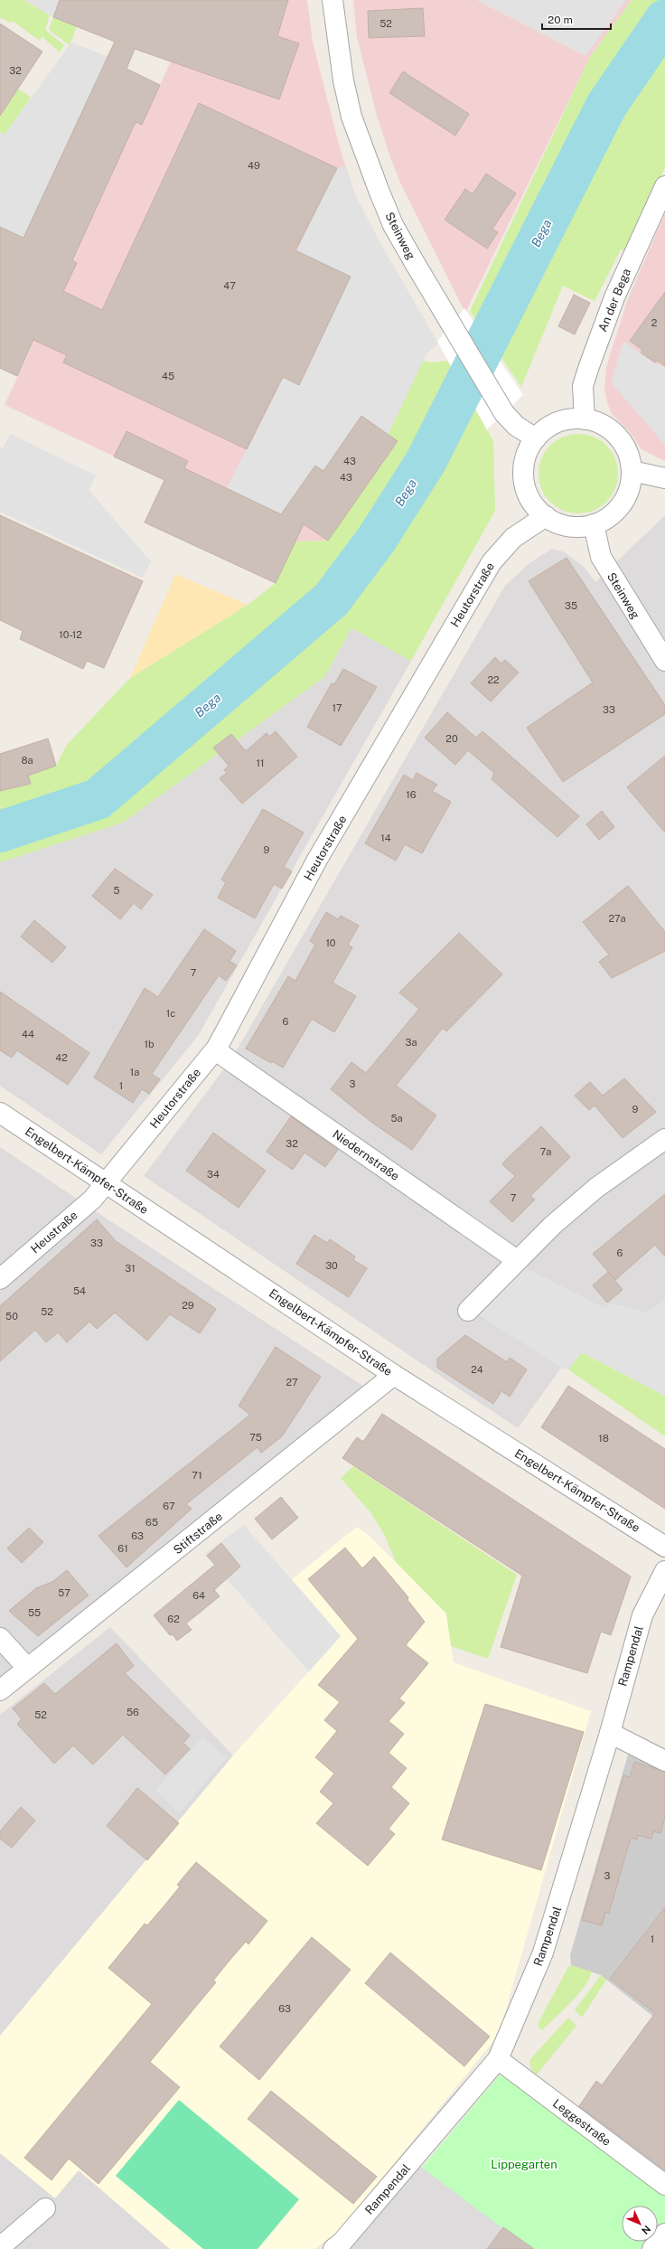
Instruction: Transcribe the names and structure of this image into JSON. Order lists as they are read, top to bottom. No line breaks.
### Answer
{"streets":{"street":["Steinweg","An der Bega","Heutorstraße","Niedernstraße","Engelbert-Kämpfer-Straße","Heustraße","Stiftstraße","Rampendal","Leggestraße"]},"crossings":[["Steinweg","An der Bega"],["Steinweg","Heutorstraße"],["An der Bega","Heutorstraße"],["Heutorstraße","Niedernstraße"],["Heutorstraße","Engelbert-Kämpfer-Straße"],["Heutorstraße","Heustraße"],["Engelbert-Kämpfer-Straße","Heustraße"],["Engelbert-Kämpfer-Straße","Stiftstraße"],["Rampendal","Leggestraße"]],"water":["Bega"],"parks":["Lippegarten"],"house_numbers":["52","32","49","47","2","45","43","43","35","10-12","22","17","33","20","8a","11","16","14","9","5","27a","10","7","1c","6","44","3a","1b","42","1a","3","1","9","5a","32","7a","34","7","33","6","30","31","54","29","52","50","24","27","75","18","71","67","65","63","61","57","64","55","62","56","52","3","1","63"],"scale_bar":"20 m","north":"bottom right"}
